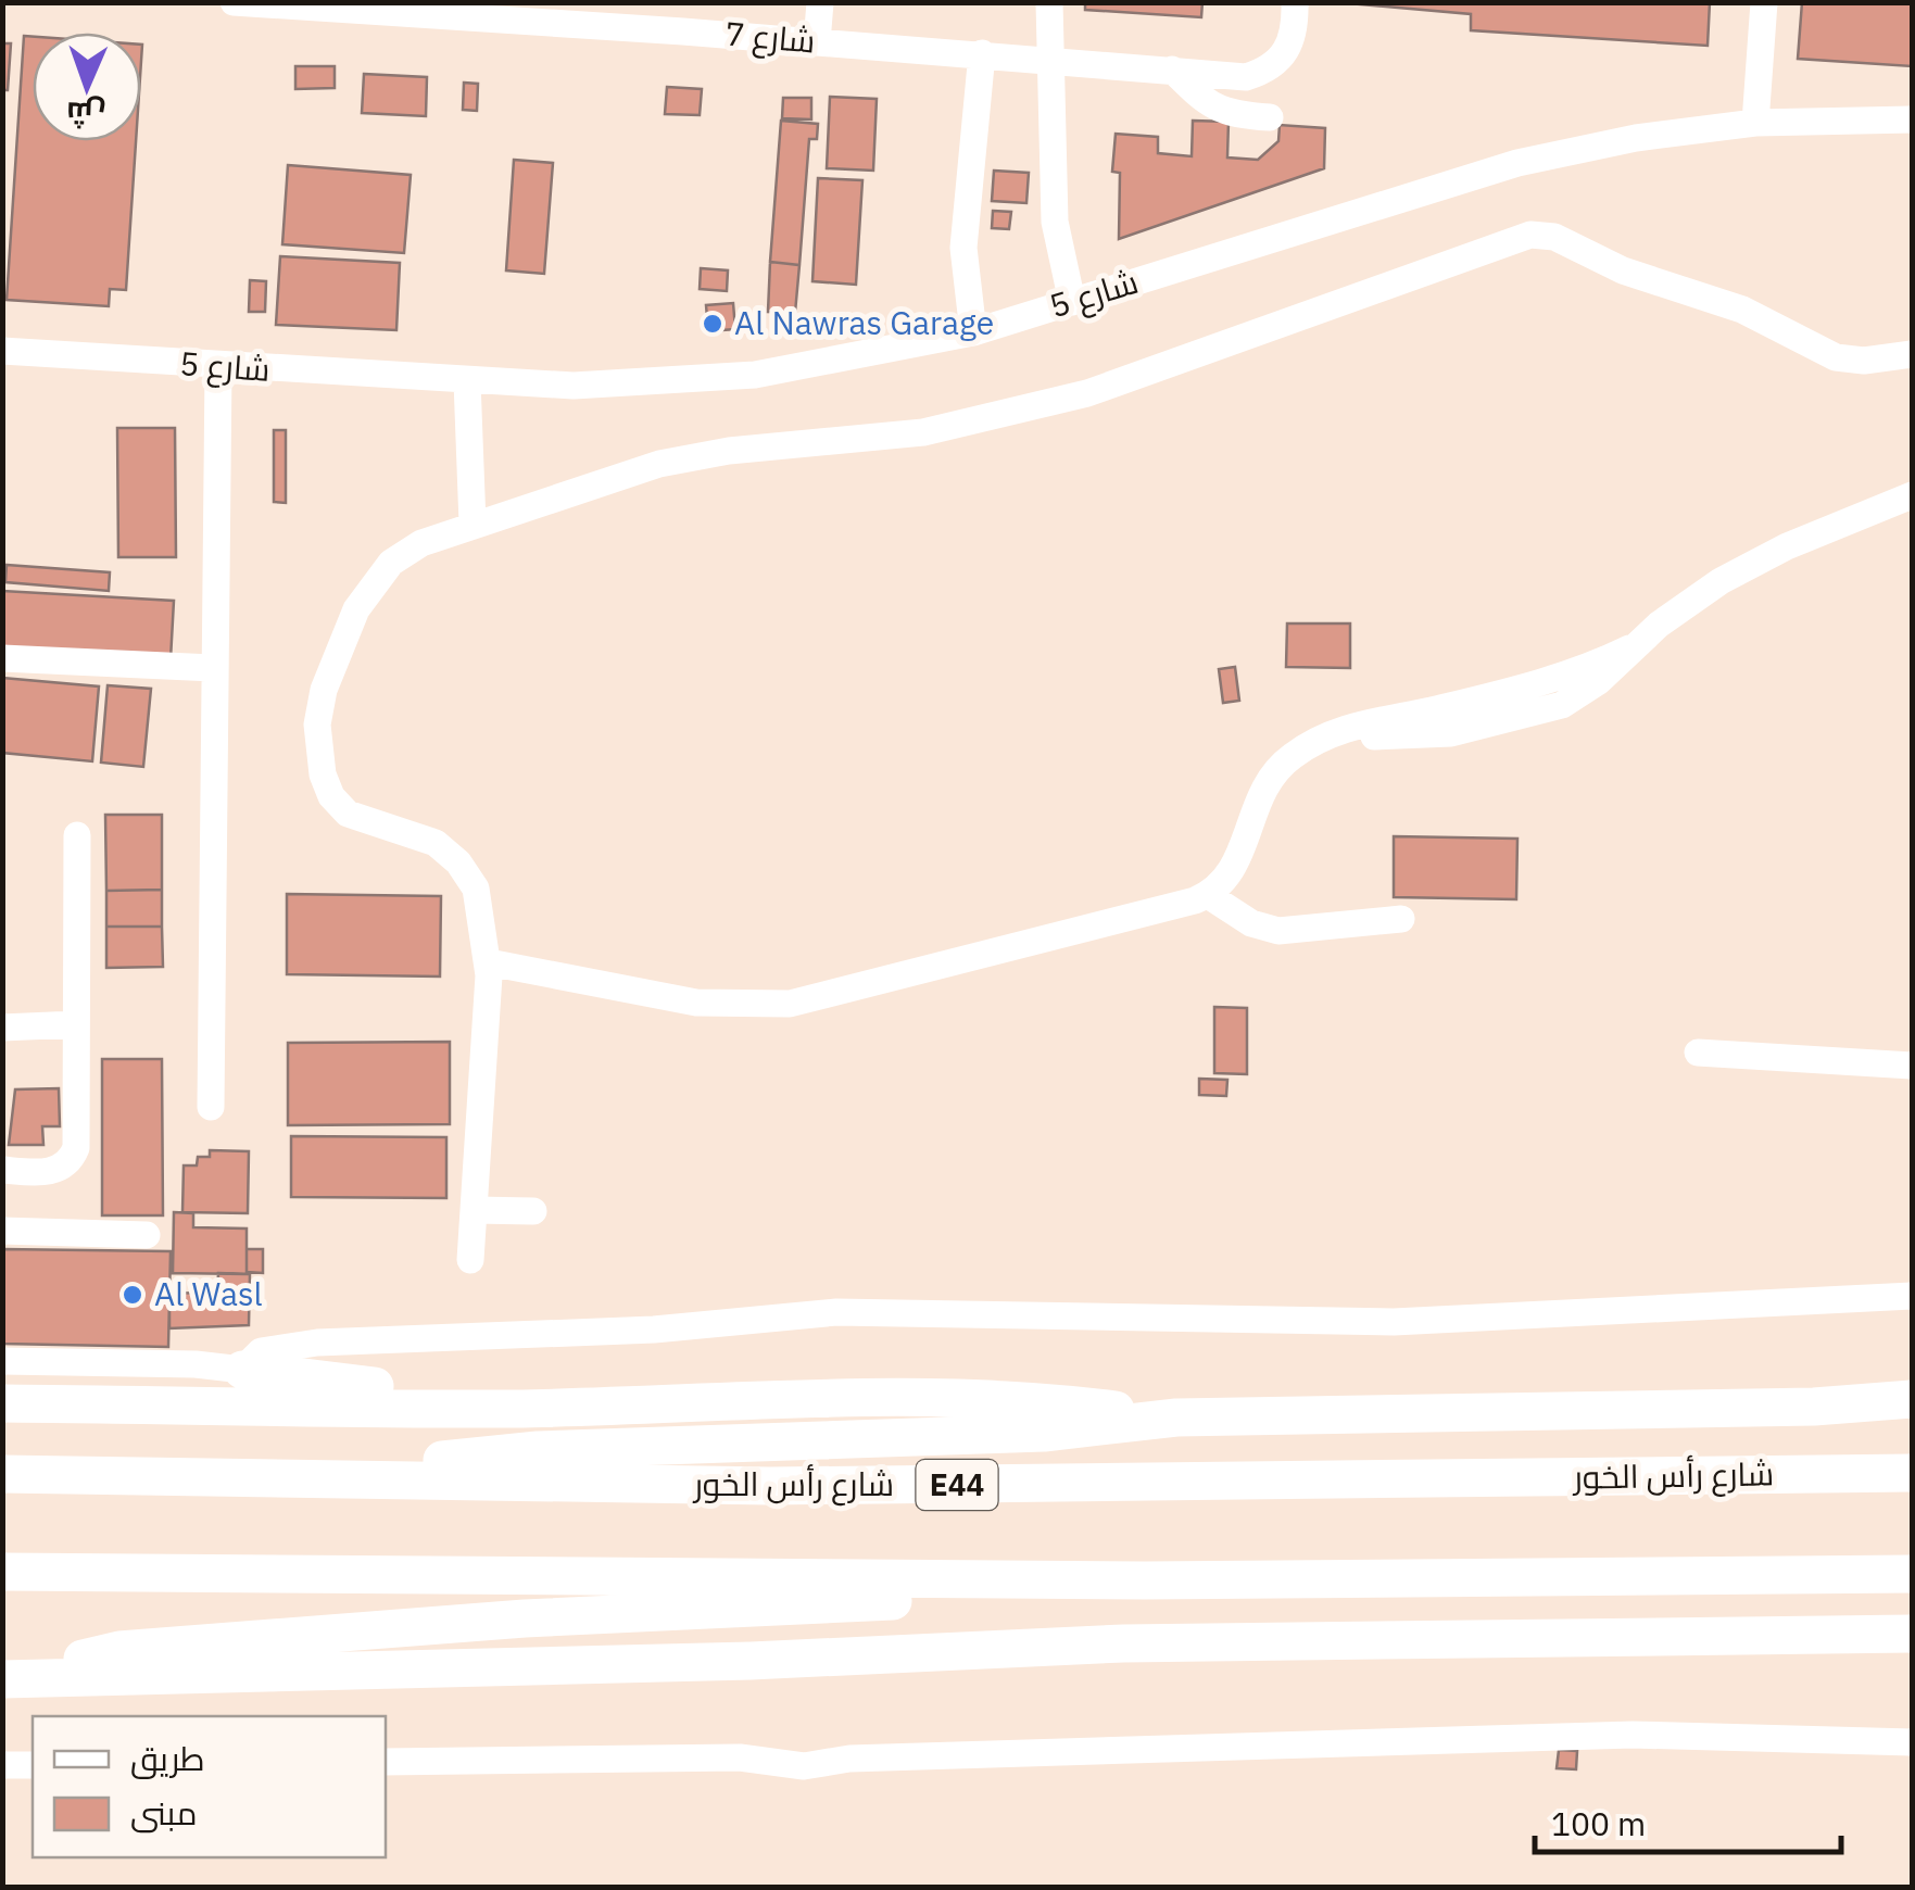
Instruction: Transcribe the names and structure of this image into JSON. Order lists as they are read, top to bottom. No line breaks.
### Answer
{"streets":{"highway":["شارع رأس الخور","E44"],"street":["شارع 7","شارع 5"]},"places":["Al Nawras Garage","Al Wasl"],"legend":["طريق","مبنى"],"scale_bar":"100 m","north":"bottom"}
